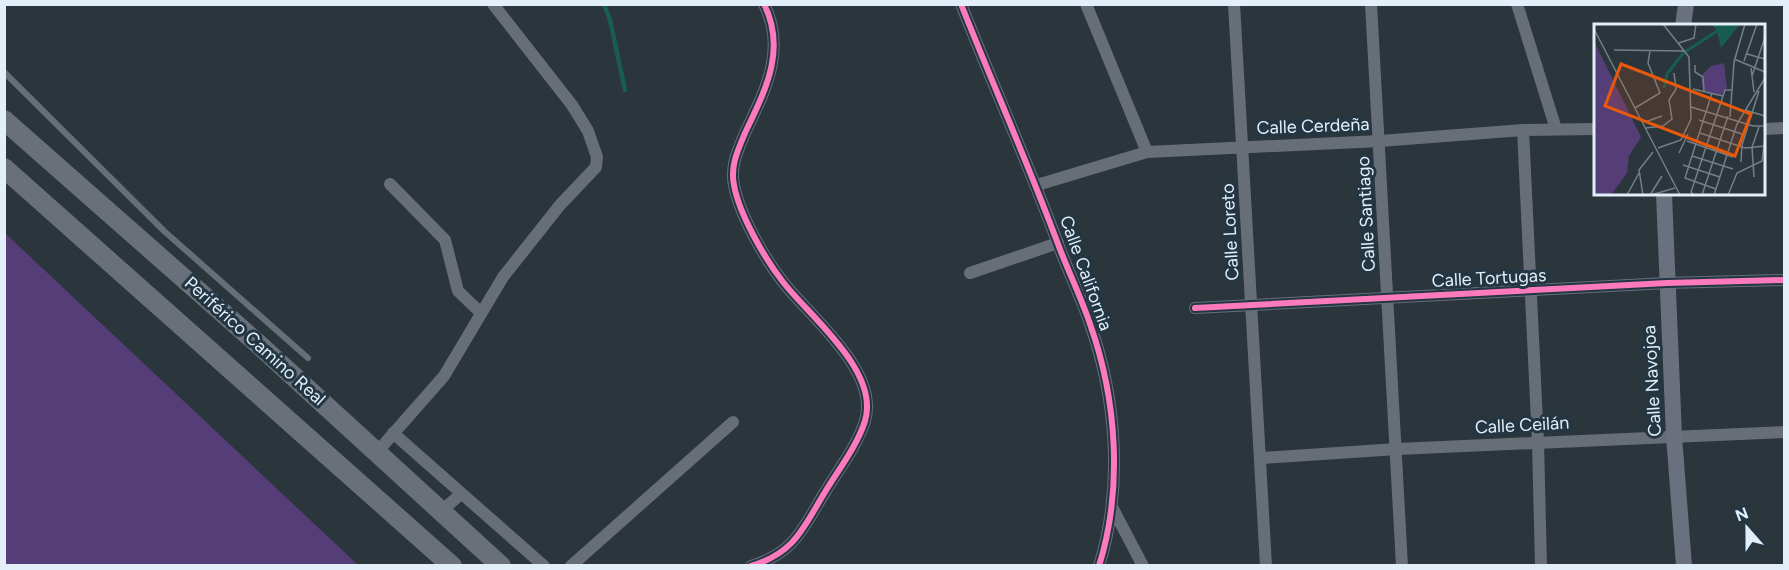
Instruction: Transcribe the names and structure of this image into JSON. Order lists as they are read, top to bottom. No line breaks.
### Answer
{"streets":{"highway":["Periférico Camino Real"],"main road":["Calle Navojoa"],"street":["Calle Cerdeña","Calle Santiago","Calle Loreto","Calle California","Calle Tortugas","Calle Ceilán"]},"crossings":[["Calle Cerdeña","Calle Santiago"],["Calle Cerdeña","Calle Loreto"],["Calle Cerdeña","Calle California"],["Calle Santiago","Calle Tortugas"],["Calle Santiago","Calle Ceilán"],["Calle Loreto","Calle Tortugas"],["Calle Loreto","Calle Ceilán"],["Calle Tortugas","Calle Navojoa"],["Calle Navojoa","Calle Ceilán"]],"north":"top"}
